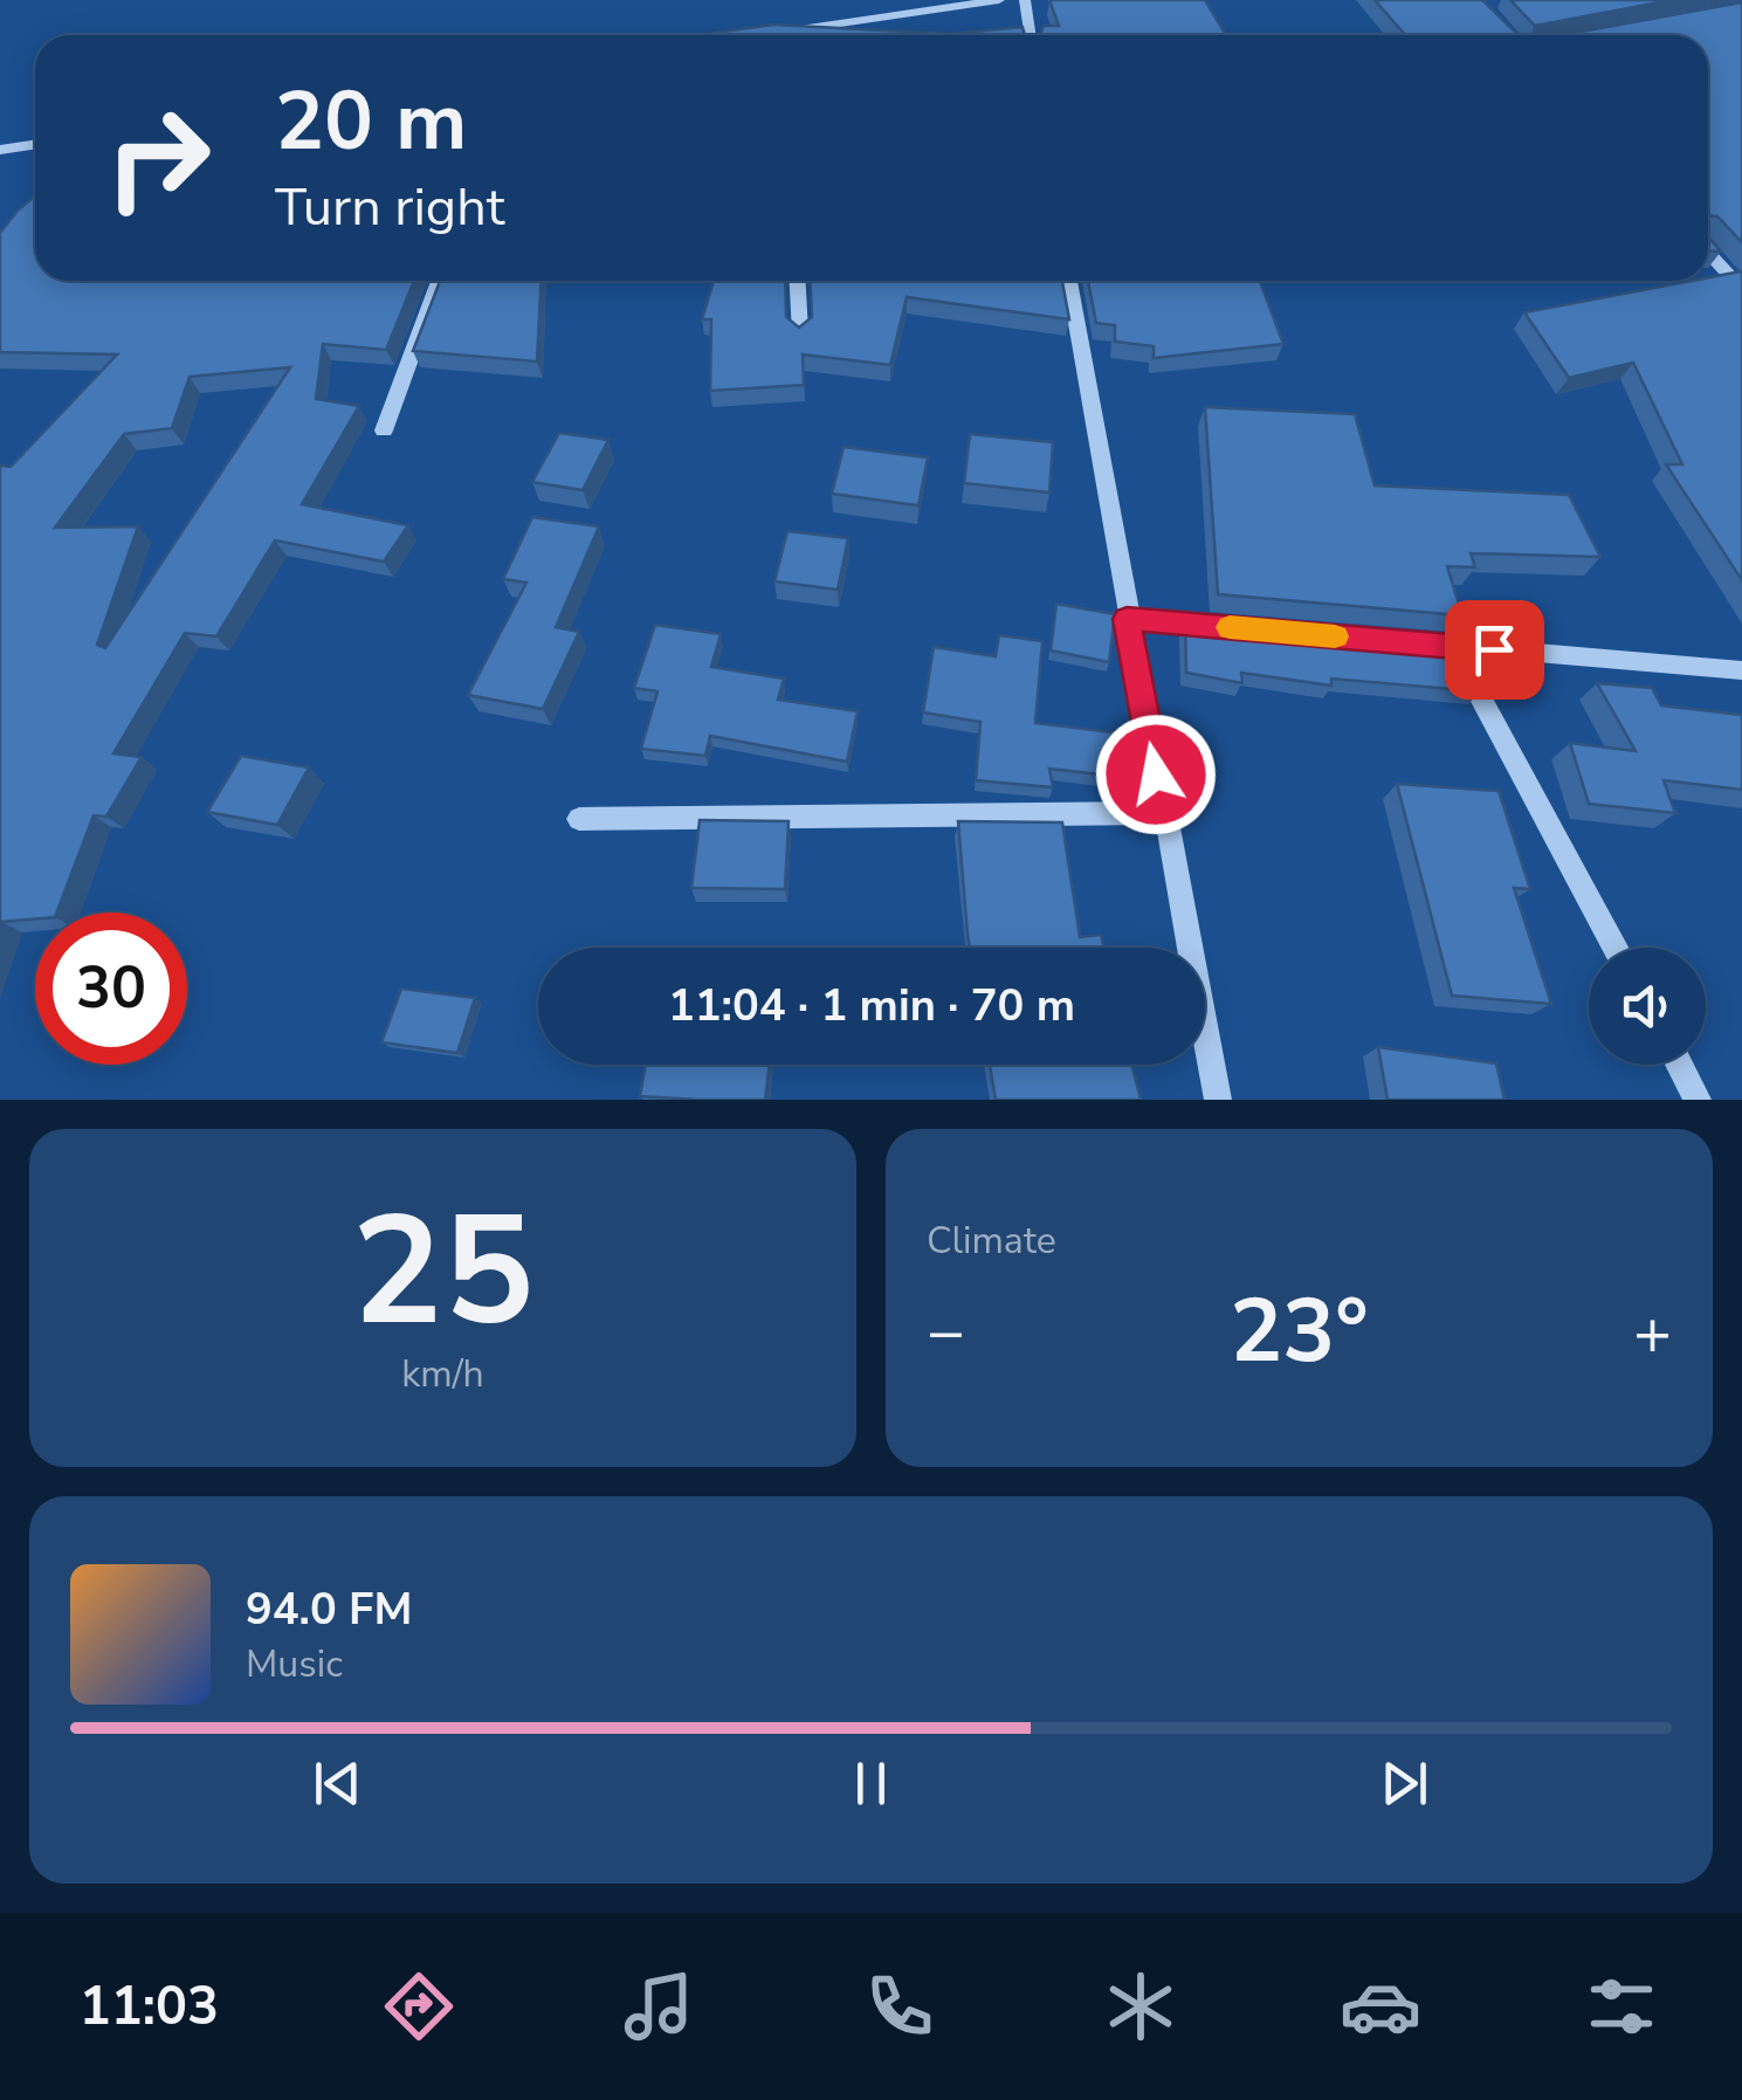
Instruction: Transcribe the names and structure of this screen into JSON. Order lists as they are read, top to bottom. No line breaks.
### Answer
{"page":{"turn":["20 m","Turn right"],"limit":"30","trip":"11:04 · 1 min · 70 m","tile":[["25","km/h"],"Climate"],"heat":["−","23°","+"],"song":["94.0 FM","Music"],"tabs":"11:03"}}
